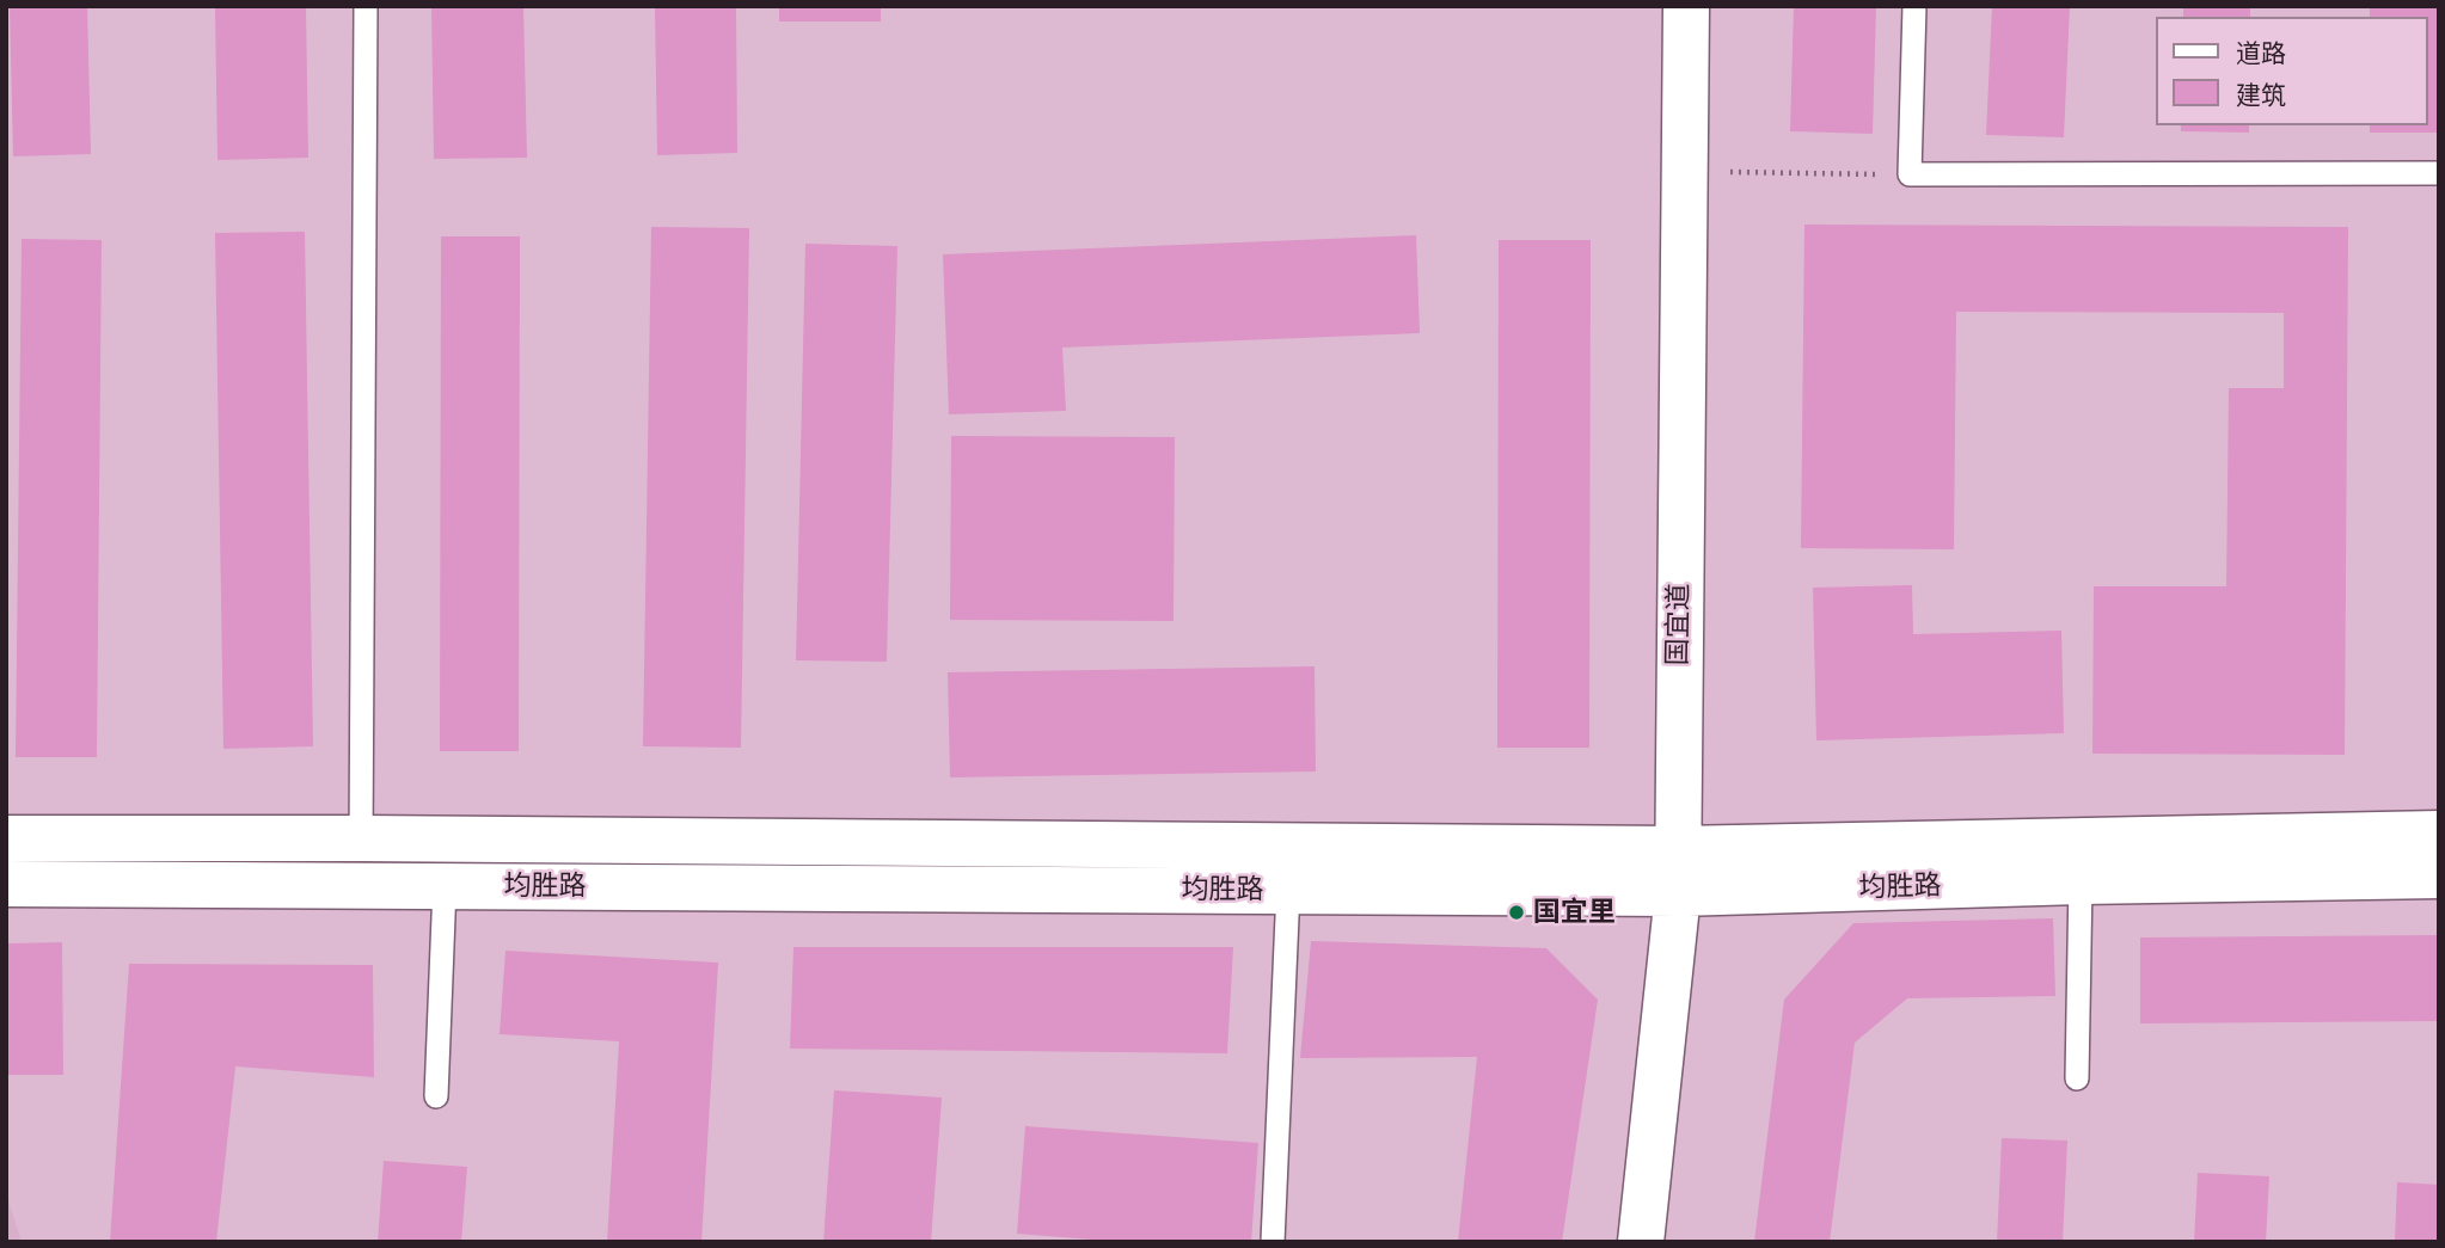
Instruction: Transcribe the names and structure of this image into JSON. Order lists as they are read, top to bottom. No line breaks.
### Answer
{"streets":{"street":["国宜道","均胜路"]},"crossings":[["国宜道","均胜路"]],"places":["国宜里"],"legend":["道路","建筑"]}
